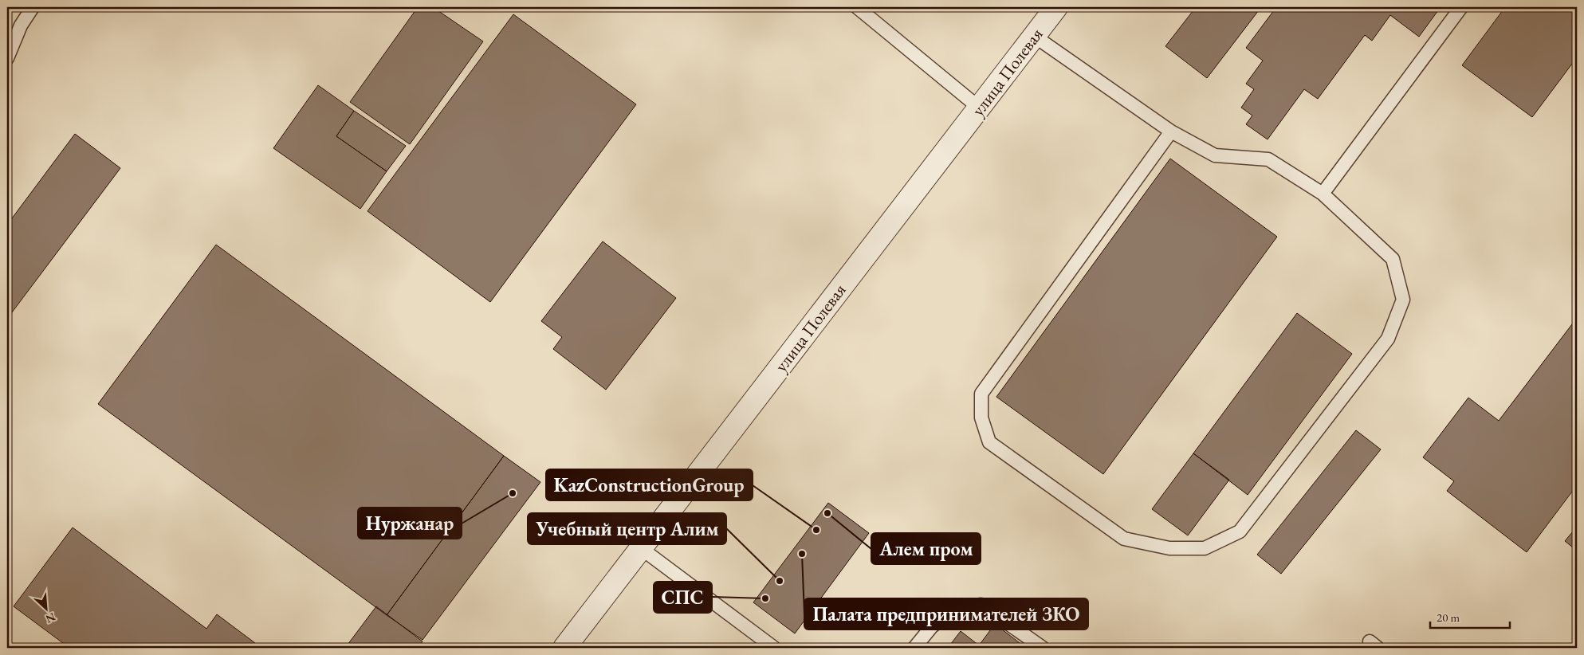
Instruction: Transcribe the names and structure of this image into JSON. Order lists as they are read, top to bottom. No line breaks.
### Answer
{"streets":{"street":["улица Полевая"]},"places":["Нуржанар","Алем пром","KazConstructionGroup","Палата предпринимателей ЗКО","Учебный центр Алим","СПС"],"scale_bar":"20 m","north":"bottom right"}
